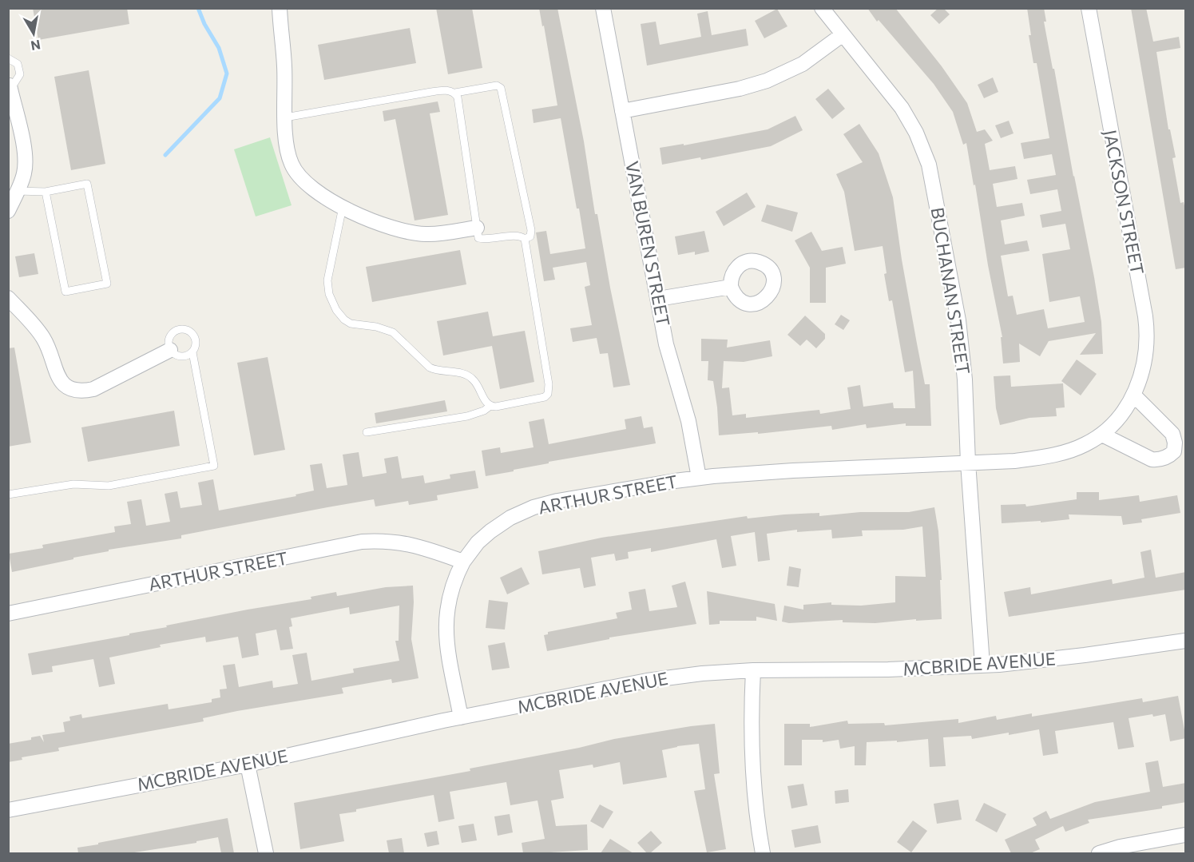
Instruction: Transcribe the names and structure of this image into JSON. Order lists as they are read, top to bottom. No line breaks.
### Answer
{"streets":{"street":["JACKSON STREET","VAN BUREN STREET","BUCHANAN STREET","ARTHUR STREET","MCBRIDE AVENUE"]},"crossings":[["JACKSON STREET","ARTHUR STREET"],["VAN BUREN STREET","ARTHUR STREET"],["BUCHANAN STREET","ARTHUR STREET"],["BUCHANAN STREET","MCBRIDE AVENUE"]],"north":"bottom"}
